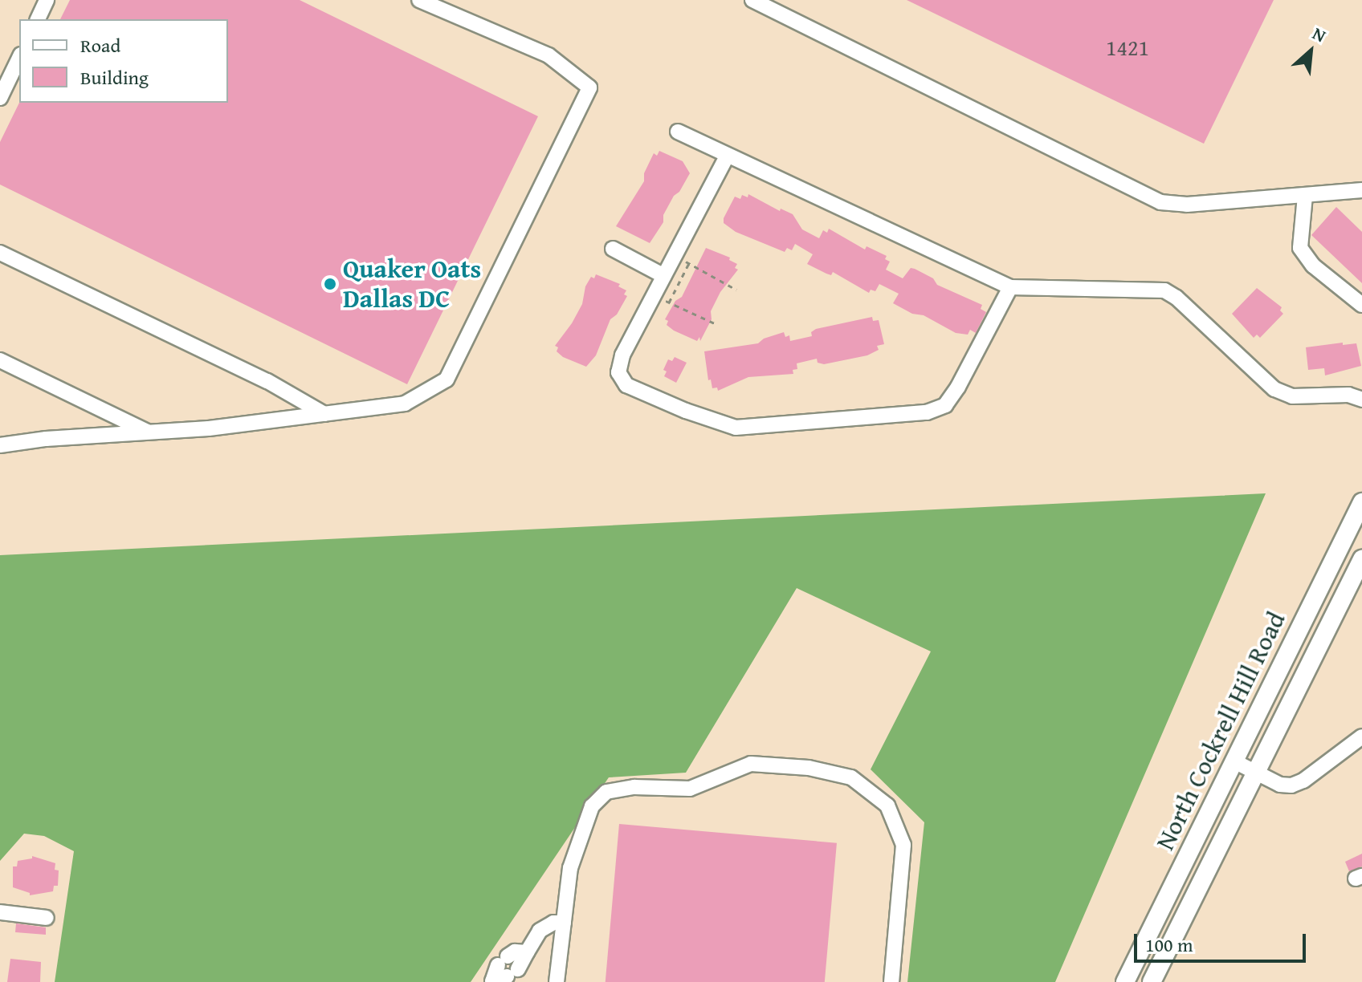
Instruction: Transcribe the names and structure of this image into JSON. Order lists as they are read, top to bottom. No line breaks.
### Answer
{"streets":{"main road":["North Cockrell Hill Road"]},"places":["Quaker Oats Dallas DC"],"house_numbers":["1421"],"legend":["Road","Building"],"scale_bar":"100 m","north":"top right"}
